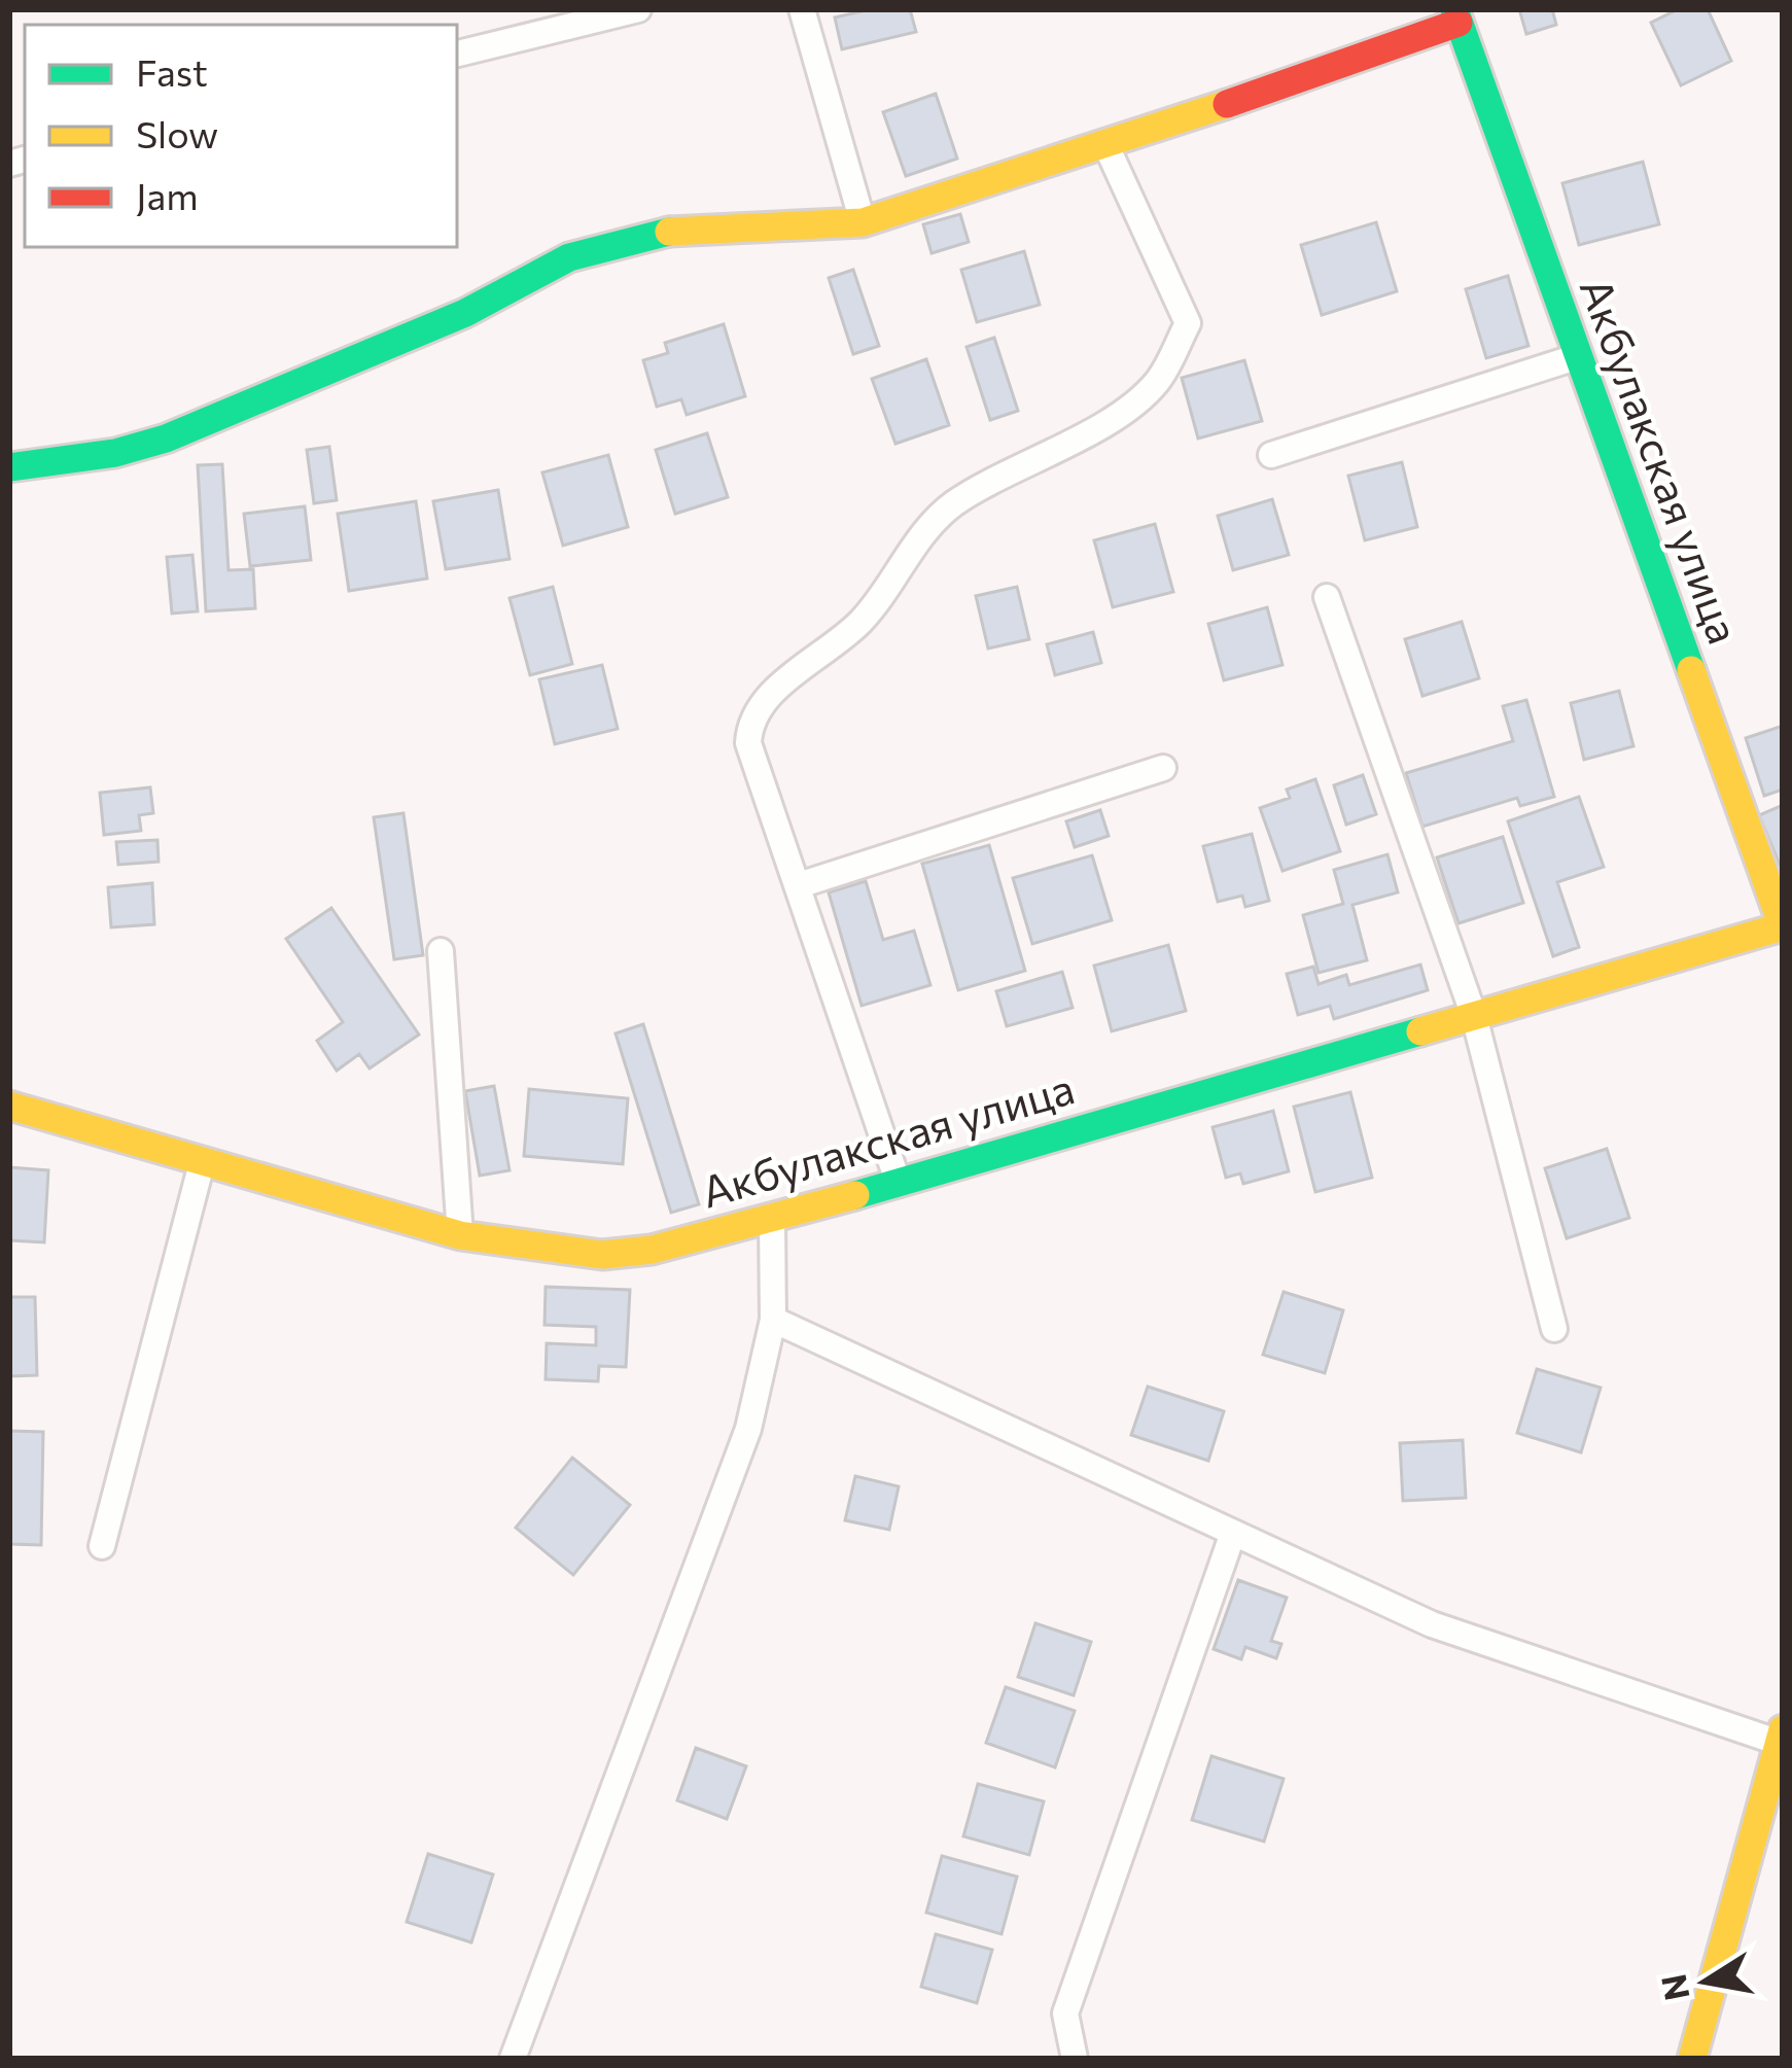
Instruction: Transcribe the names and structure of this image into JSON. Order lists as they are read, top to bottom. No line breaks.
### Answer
{"streets":{"street":["Акбулакская улица"]},"legend":["Fast","Slow","Jam"],"north":"left"}
